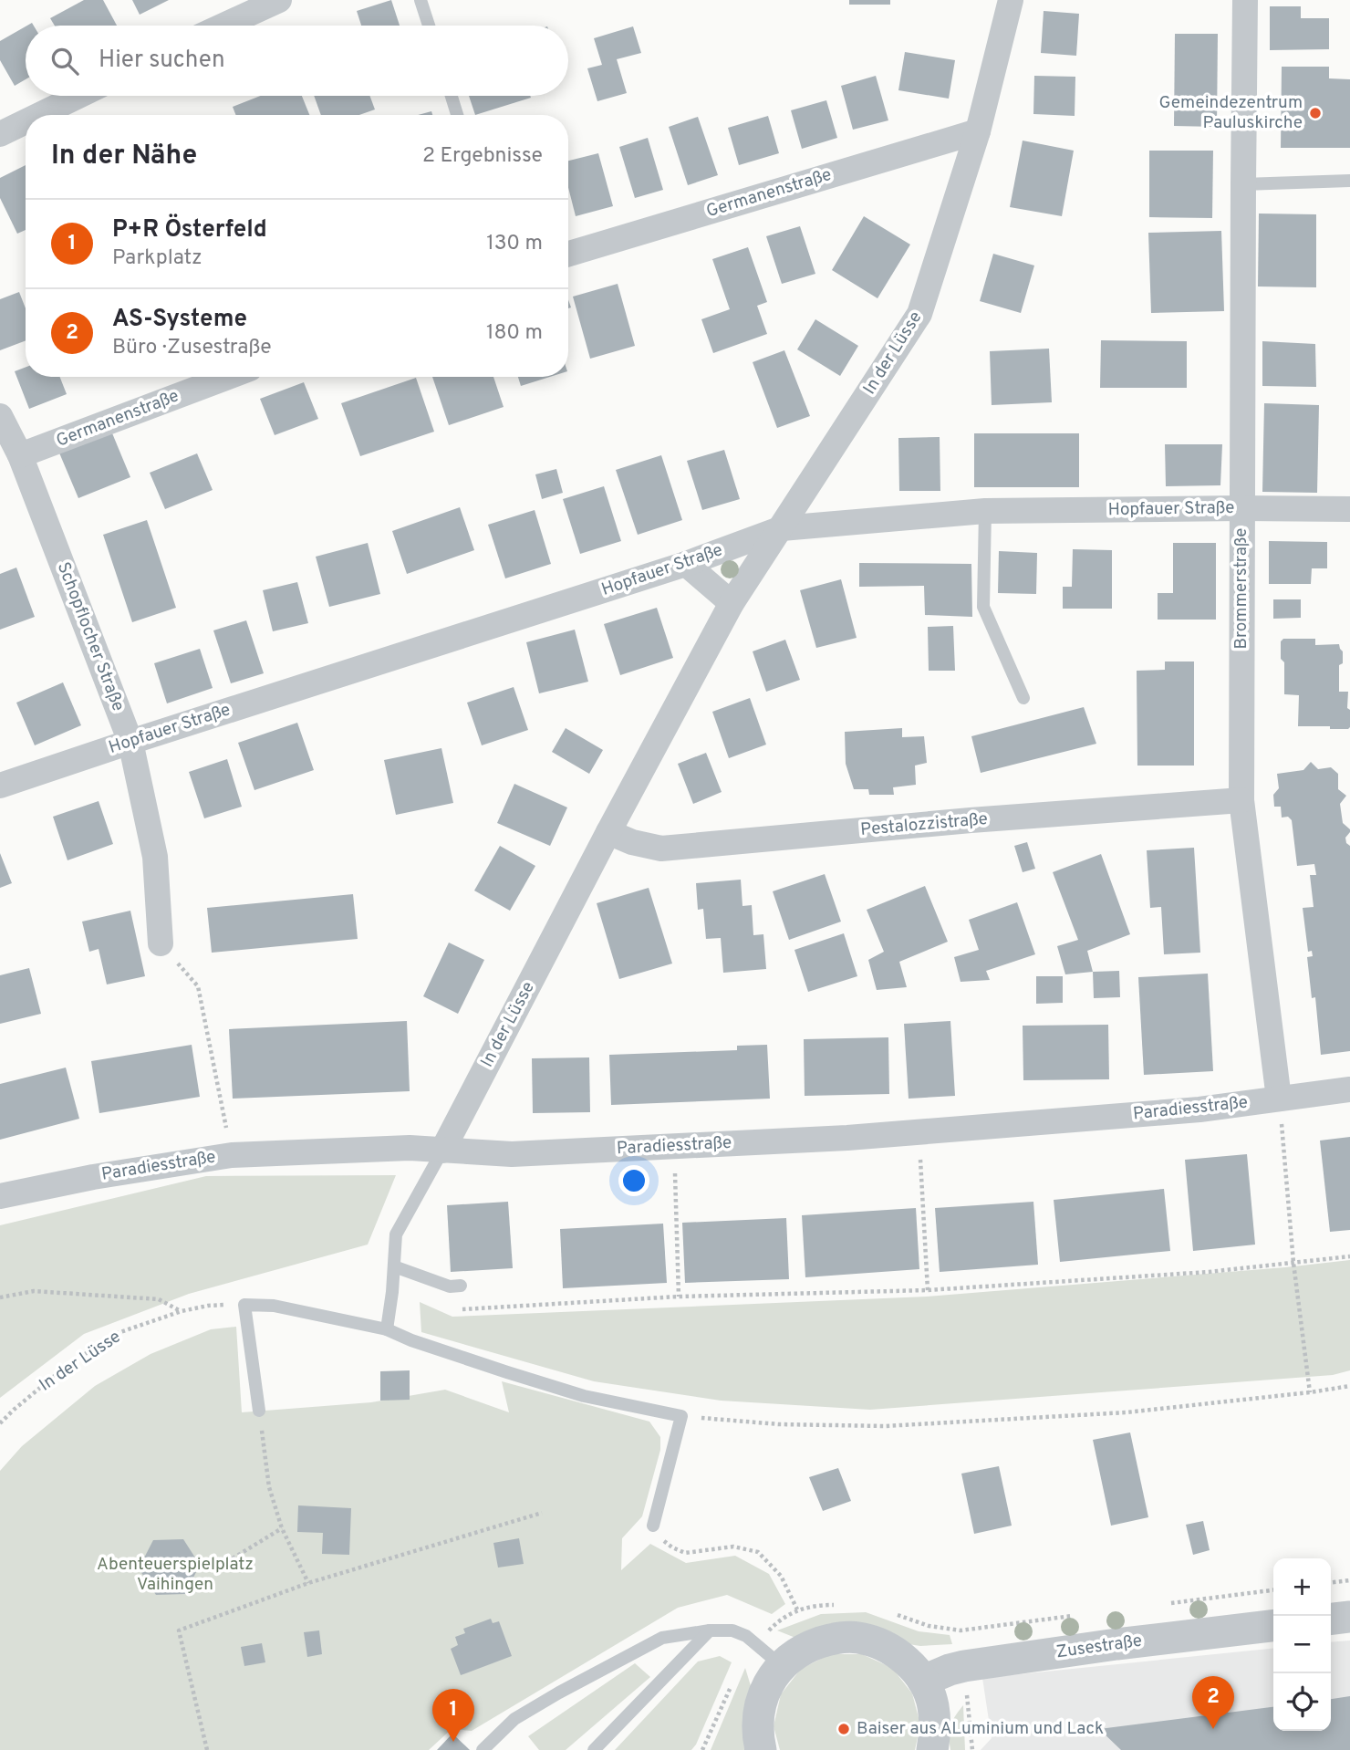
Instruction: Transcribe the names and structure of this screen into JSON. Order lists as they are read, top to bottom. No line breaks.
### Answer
{"streets":{"street":["Germanenstraße","In der Lüsse","Hopfauer Straße","Brommerstraße","Schopflocher Straße","Pestalozzistraße","Paradiesstraße","Zusestraße"]},"crossings":[["Germanenstraße","In der Lüsse"],["Germanenstraße","Schopflocher Straße"],["In der Lüsse","Hopfauer Straße"],["In der Lüsse","Pestalozzistraße"],["In der Lüsse","Paradiesstraße"],["Hopfauer Straße","Brommerstraße"],["Hopfauer Straße","Schopflocher Straße"],["Brommerstraße","Pestalozzistraße"],["Brommerstraße","Paradiesstraße"]],"parks":["Abenteuerspielplatz Vaihingen"],"places":["Gemeindezentrum Pauluskirche","Baiser aus ALuminium und Lack"],"page":{"search":"Hier suchen","heading":["In der Nähe","2 Ergebnisse"],"list":[{"mark":"1","name":"P+R Österfeld","note":"Parkplatz","value":"130 m"},{"mark":"2","name":"AS-Systeme","note":"Büro · Zusestraße","value":"180 m"}],"map_buttons":["+","−"],"pins":["2","1"]}}
